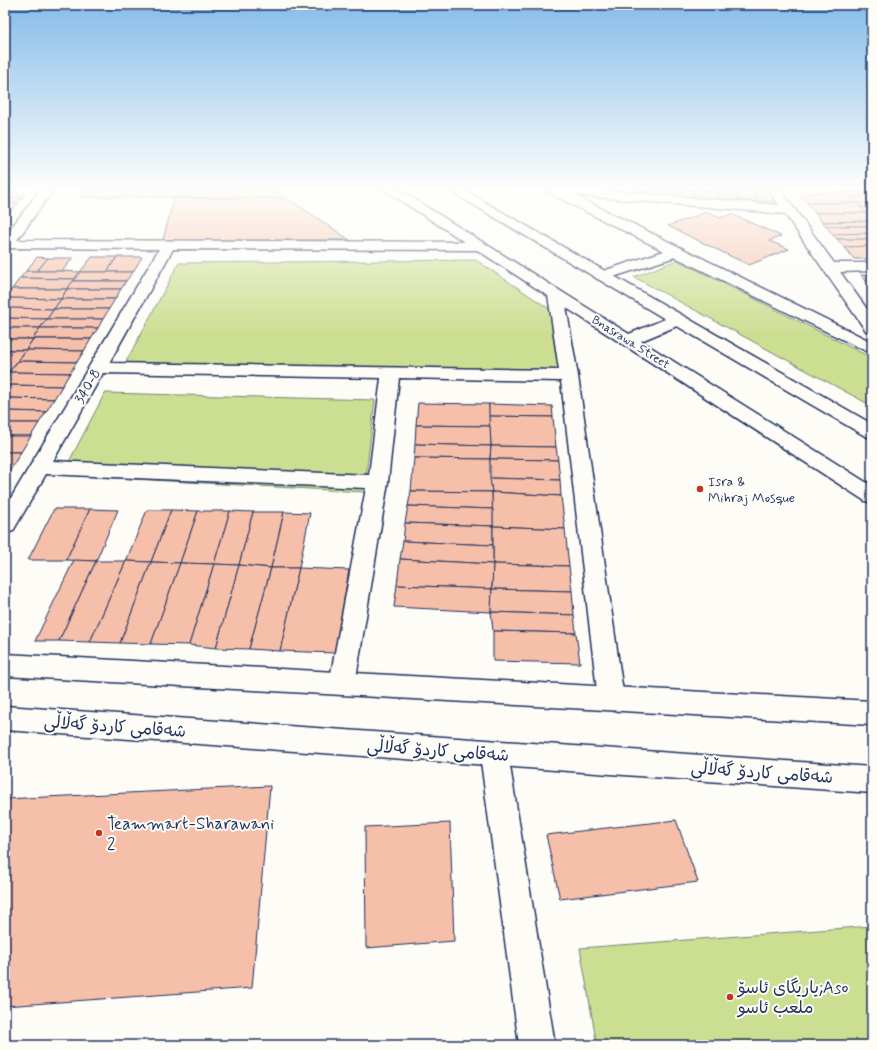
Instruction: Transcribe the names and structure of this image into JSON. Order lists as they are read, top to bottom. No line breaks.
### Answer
{"streets":{"street":["Bnasrawa Street","340-8","شەقامی کاردۆ گەڵاڵی"]},"places":["Isra & Mihraj Mosque","Teammart-Sharawani 2","یاریگای ئاسۆ;Aso ملعب ئاسو"]}
